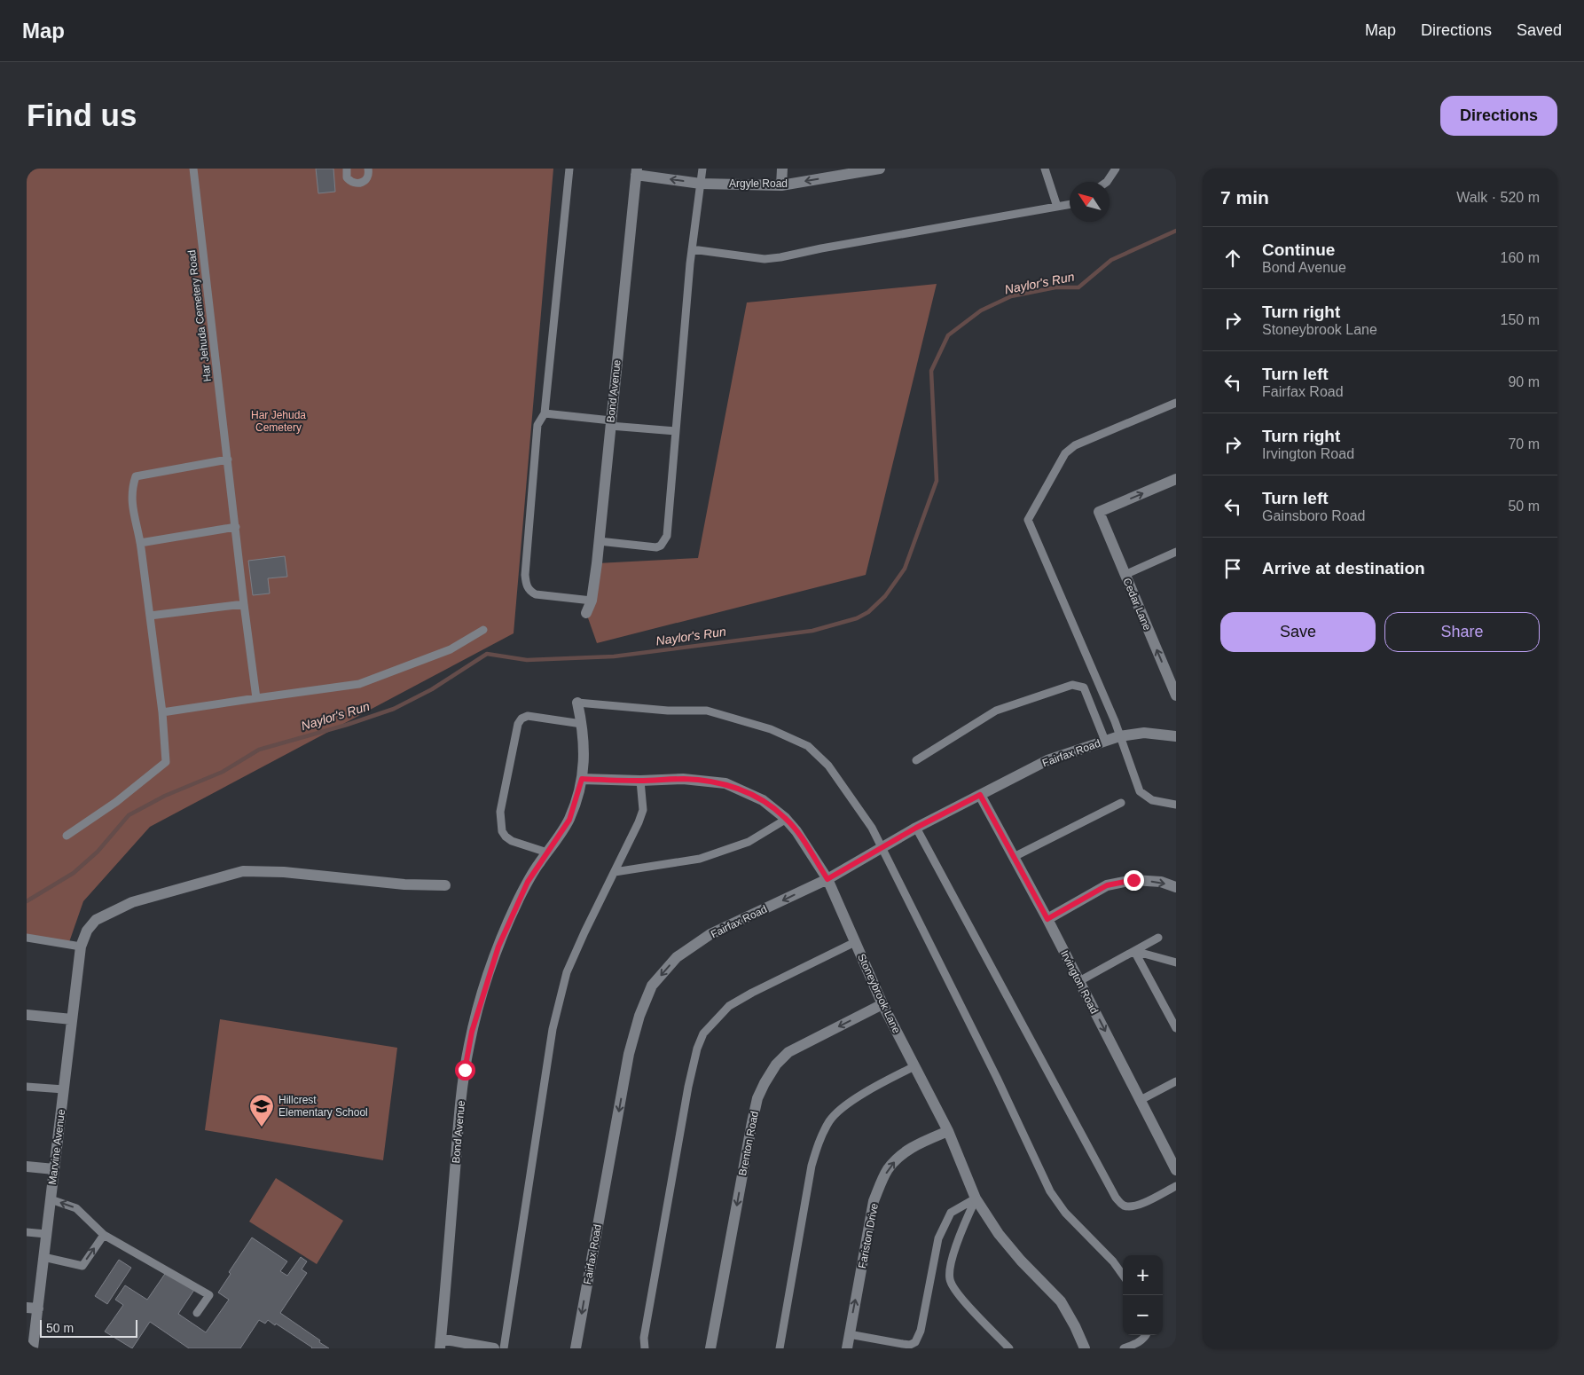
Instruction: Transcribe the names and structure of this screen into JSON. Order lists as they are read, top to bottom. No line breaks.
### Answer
{"streets":{"street":["Argyle Road","Bond Avenue","Cedar Lane","Fairfax Road","Irvington Road","Stoneybrook Lane","Brenton Road","Marvine Avenue","Fariston Drive"],"lane":["Har Jehuda Cemetery Road"]},"crossings":[["Argyle Road","Bond Avenue"],["Bond Avenue","Stoneybrook Lane"],["Fairfax Road","Irvington Road"],["Fairfax Road","Stoneybrook Lane"],["Stoneybrook Lane","Brenton Road"],["Stoneybrook Lane","Fariston Drive"]],"one_way":["Argyle Road","Fairfax Road","Brenton Road","Fariston Drive"],"water":["Naylor's Run"],"parks":["Har Jehuda Cemetery"],"places":{"school or university":["Hillcrest Elementary School"]},"scale_bar":"50 m","north":"top left","page":{"header":"Map","nav":["Map","Directions","Saved"],"buttons":["Directions",["Save","Share"]],"title":"Find us","heading":["7 min","Walk · 520 m"],"list":[["Continue","Bond Avenue","160 m"],["Turn right","Stoneybrook Lane","150 m"],["Turn left","Fairfax Road","90 m"],["Turn right","Irvington Road","70 m"],["Turn left","Gainsboro Road","50 m"],"Arrive at destination"],"map_buttons":["+","−"],"scale":"50 m"}}
